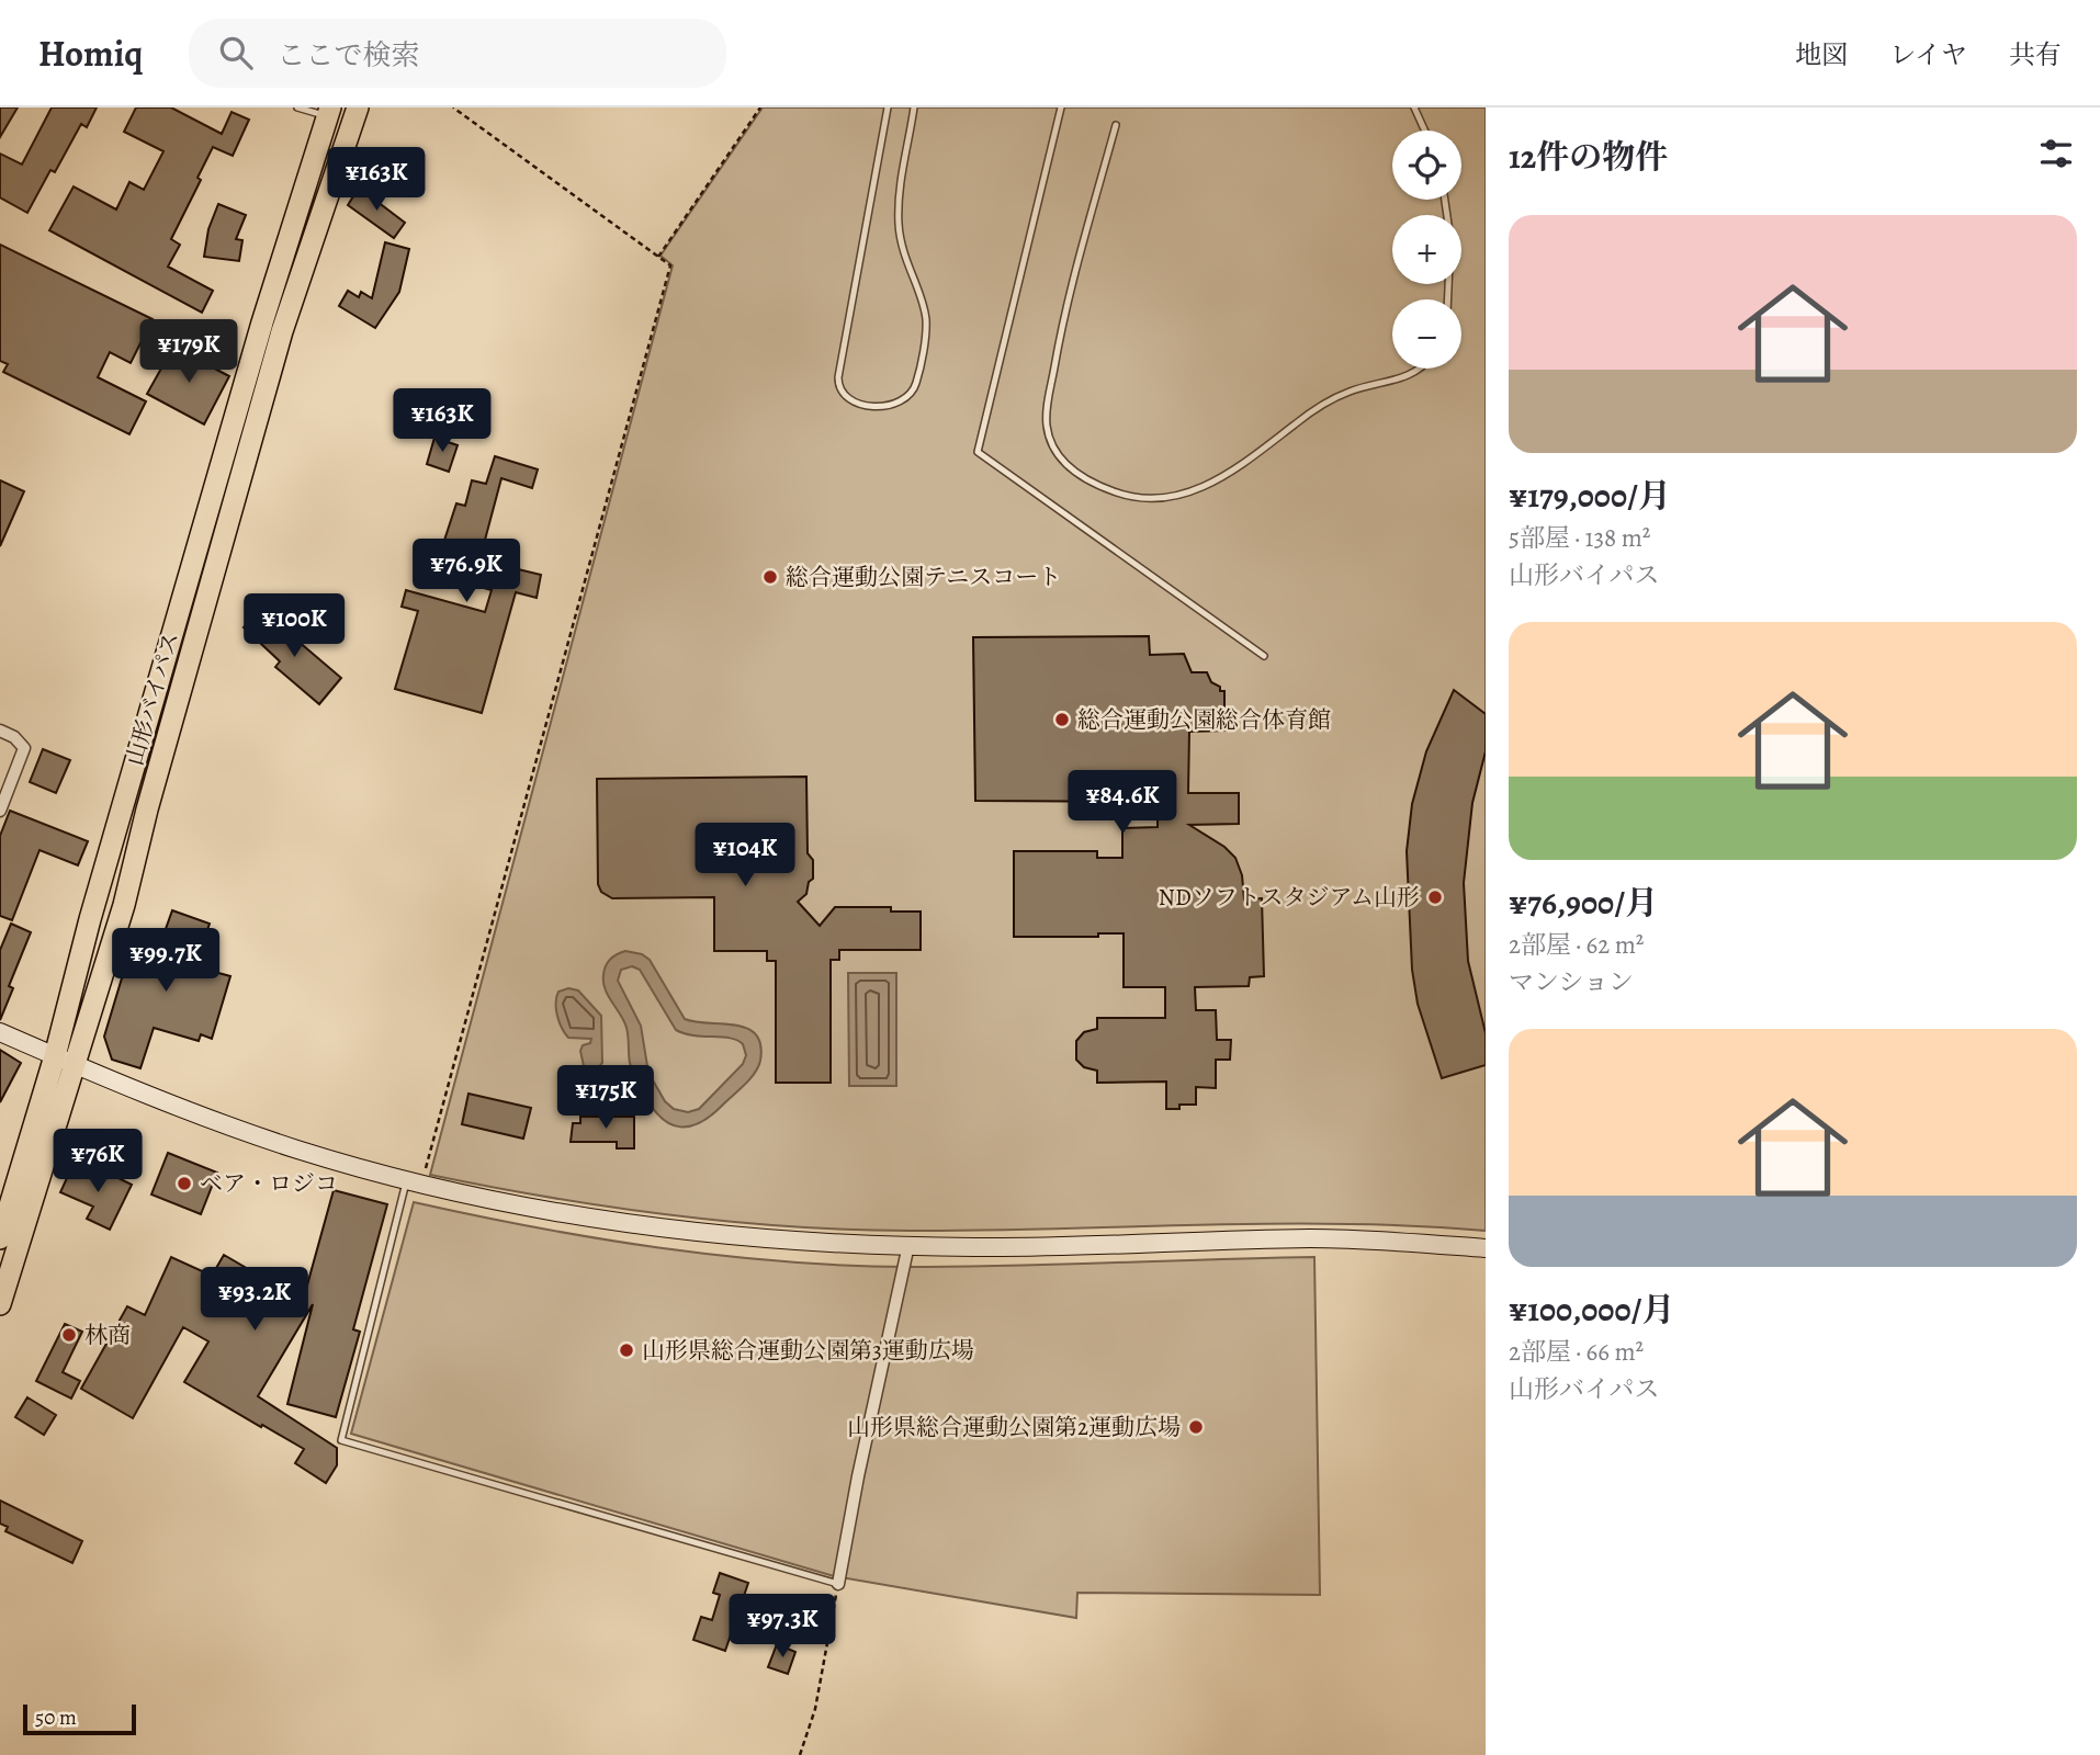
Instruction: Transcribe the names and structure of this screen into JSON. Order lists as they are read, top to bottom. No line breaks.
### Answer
{"streets":{"highway":["山形バイパス"]},"places":["総合運動公園テニスコート","総合運動公園総合体育館","NDソフトスタジアム山形","ベア・ロジコ","林商","山形県総合運動公園第3運動広場","山形県総合運動公園第2運動広場"],"scale_bar":"50 m","page":{"header":"Homiq","search":"ここで検索","nav":["地図","レイヤ","共有"],"heading":"12件の物件","map_buttons":["+","−"],"price":["¥163K","¥179K","¥163K","¥76.9K","¥100K","¥84.6K","¥104K","¥99.7K","¥175K","¥76K","¥93.2K","¥97.3K"],"list":[{"name":"¥179,000/月","note":"5部屋 · 138 m² · 山形バイパス"},{"name":"¥76,900/月","note":"2部屋 · 62 m² · マンション"},{"name":"¥100,000/月","note":"2部屋 · 66 m² · 山形バイパス"}],"scale":"50 m"}}
